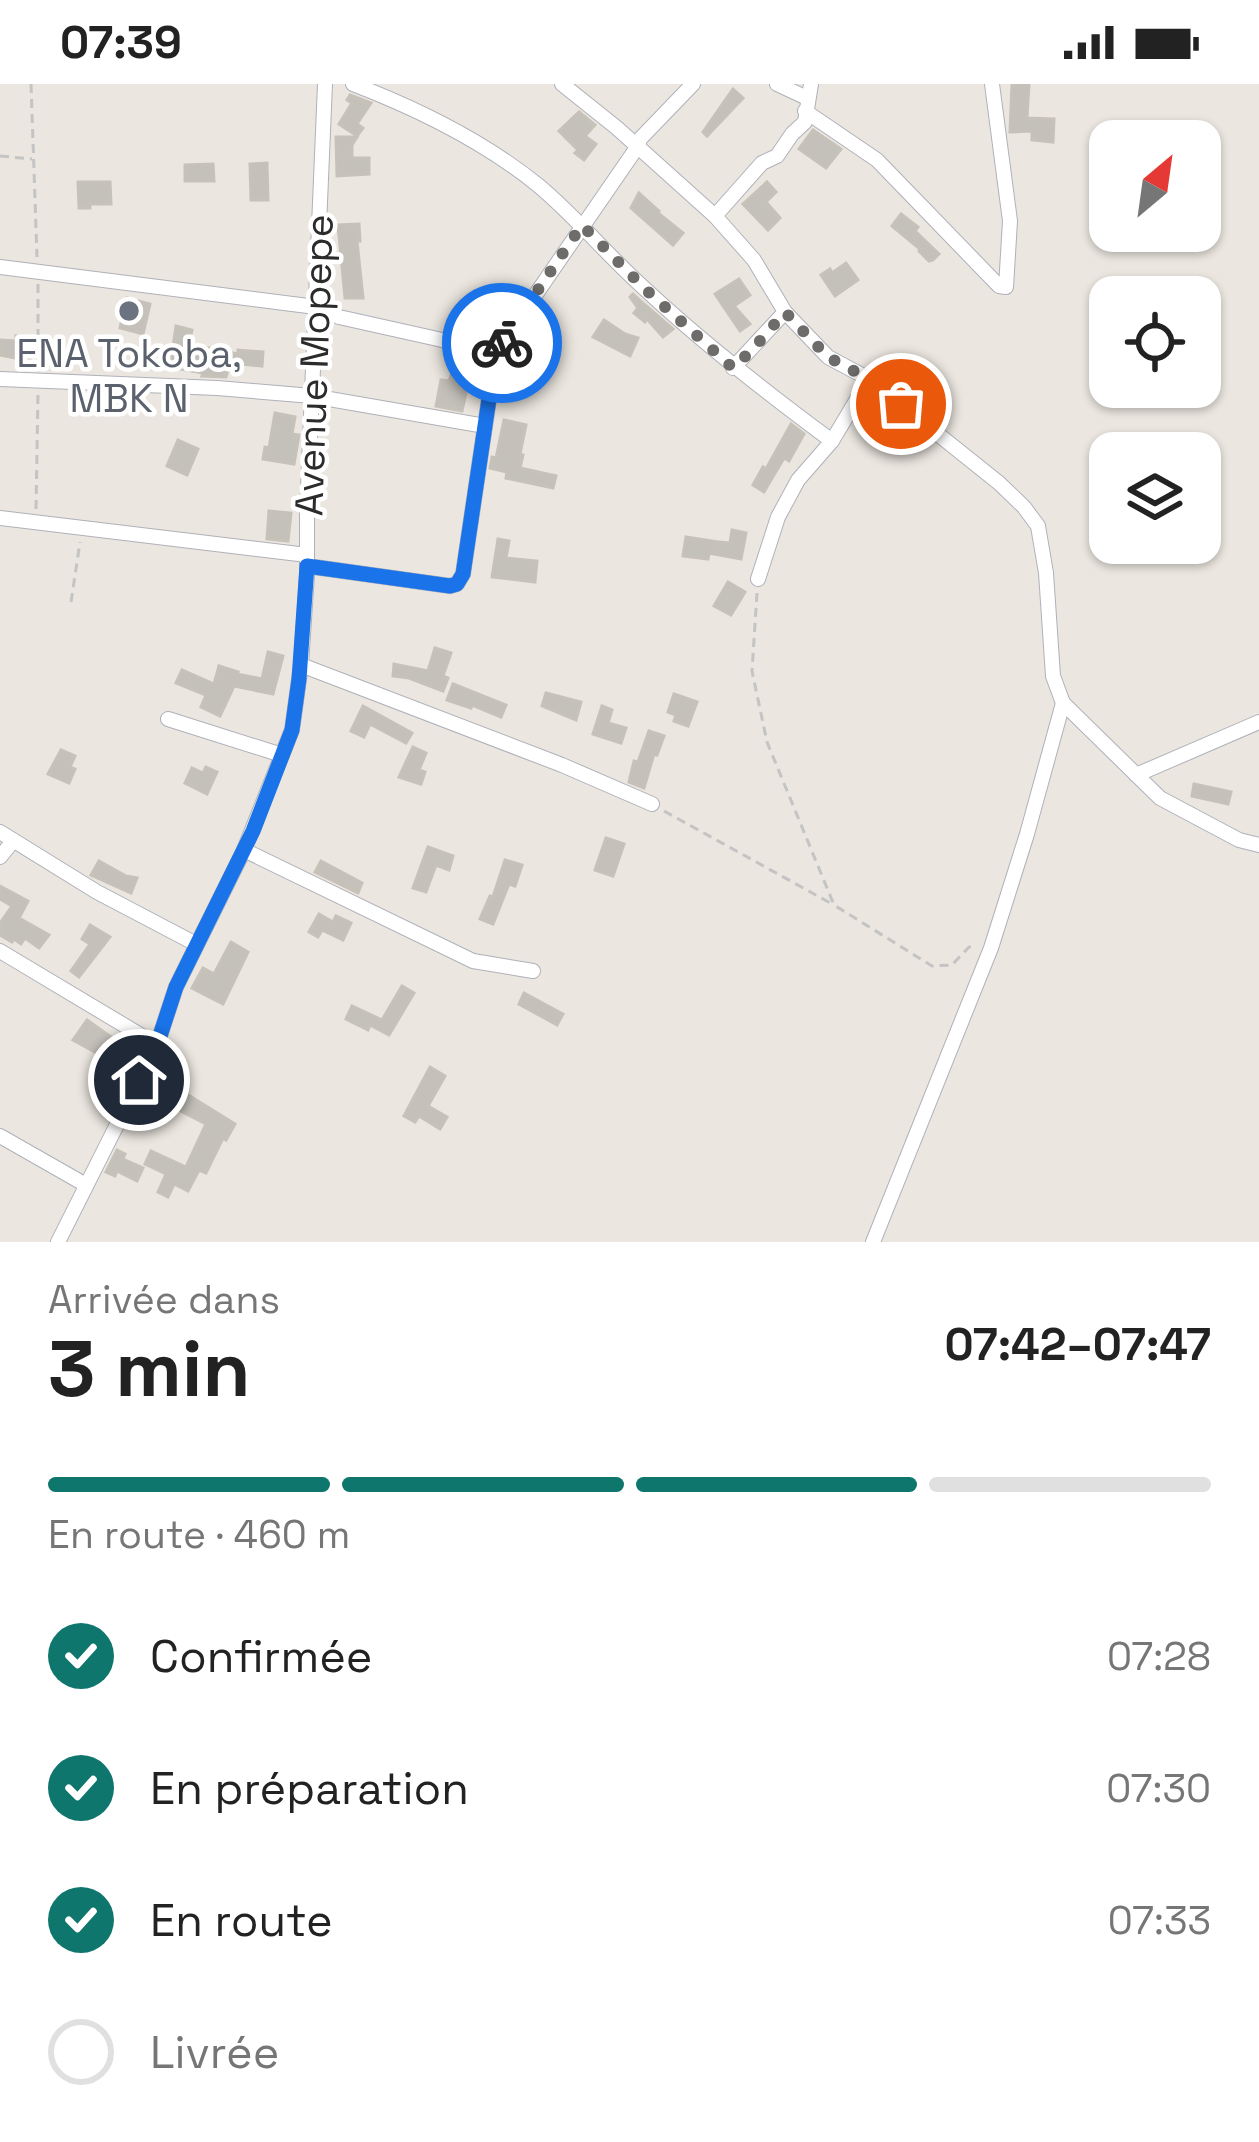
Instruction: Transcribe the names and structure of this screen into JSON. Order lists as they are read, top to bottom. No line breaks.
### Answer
{"streets":{"street":["Avenue Mopepe"]},"places":["ENA Tokoba, MBK N"],"north":"top right","page":{"status":"07:39","heading":["3 min","Arrivée dans","07:42–07:47"],"bar":"En route · 460 m","list":[["Confirmée","07:28"],["En préparation","07:30"],["En route","07:33"],"Livrée"]}}
